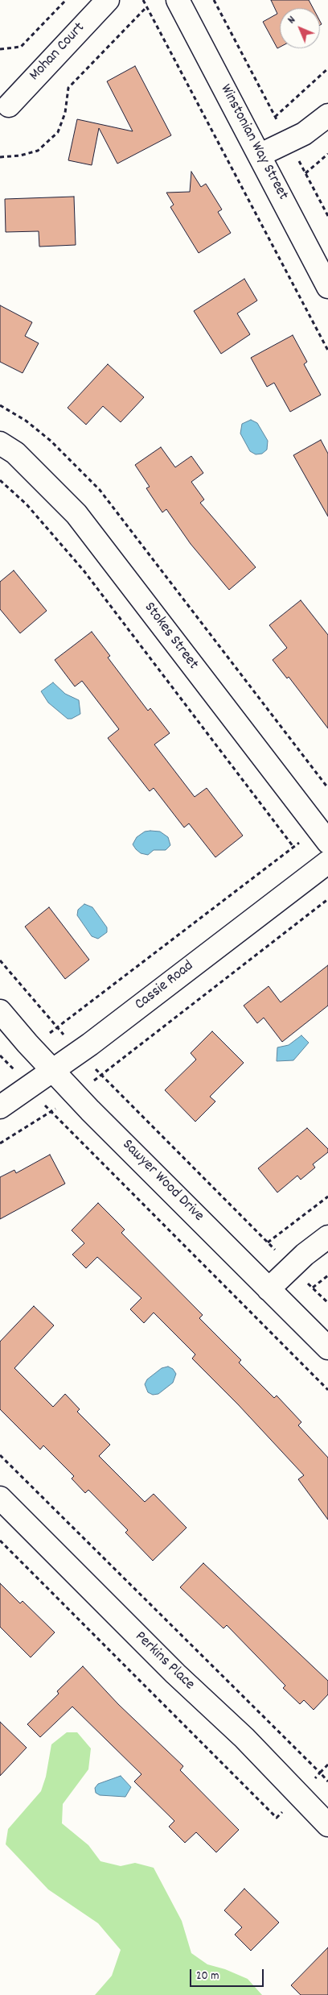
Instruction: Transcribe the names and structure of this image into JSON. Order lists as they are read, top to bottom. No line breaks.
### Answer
{"streets":{"street":["Mohan Court","Winstonian Way Street","Stokes Street","Cassie Road","Sawyer Wood Drive","Perkins Place"]},"crossings":[["Cassie Road","Sawyer Wood Drive"]],"scale_bar":"20 m","north":"top left"}
